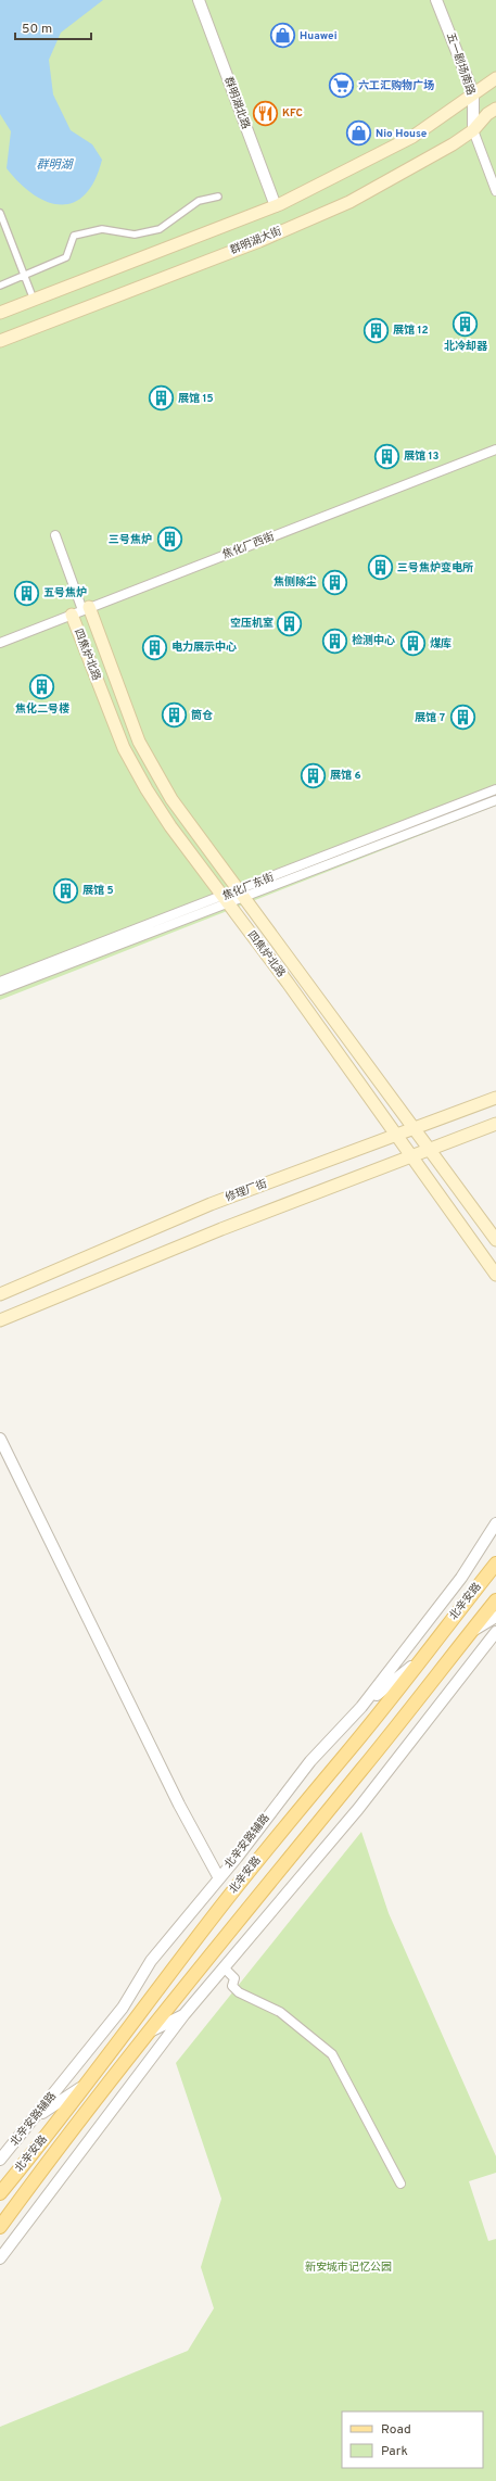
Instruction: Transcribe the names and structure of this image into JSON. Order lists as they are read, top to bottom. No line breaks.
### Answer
{"streets":{"main road":["群明湖大街","四焦炉北路","修理厂街","北辛安路"],"street":["五一剧场南路","群明湖北路","焦化厂西街","焦化厂东街","北辛安路辅路"]},"crossings":[["五一剧场南路","群明湖大街"],["焦化厂西街","四焦炉北路"],["四焦炉北路","焦化厂东街"],["四焦炉北路","修理厂街"]],"water":["群明湖"],"parks":["新安城市记忆公园"],"places":{"shop":["Huawei","Nio House"],"supermarket":["六工汇购物广场"],"restaurant":["KFC"],"building":["北冷却器","展馆 12","展馆 15","展馆 13","三号焦炉","三号焦炉变电所","焦侧除尘","五号焦炉","空压机室","检测中心","煤库","电力展示中心","焦化二号楼","筒仓","展馆 7","展馆 6","展馆 5"]},"legend":["Road","Park"],"scale_bar":"50 m"}
